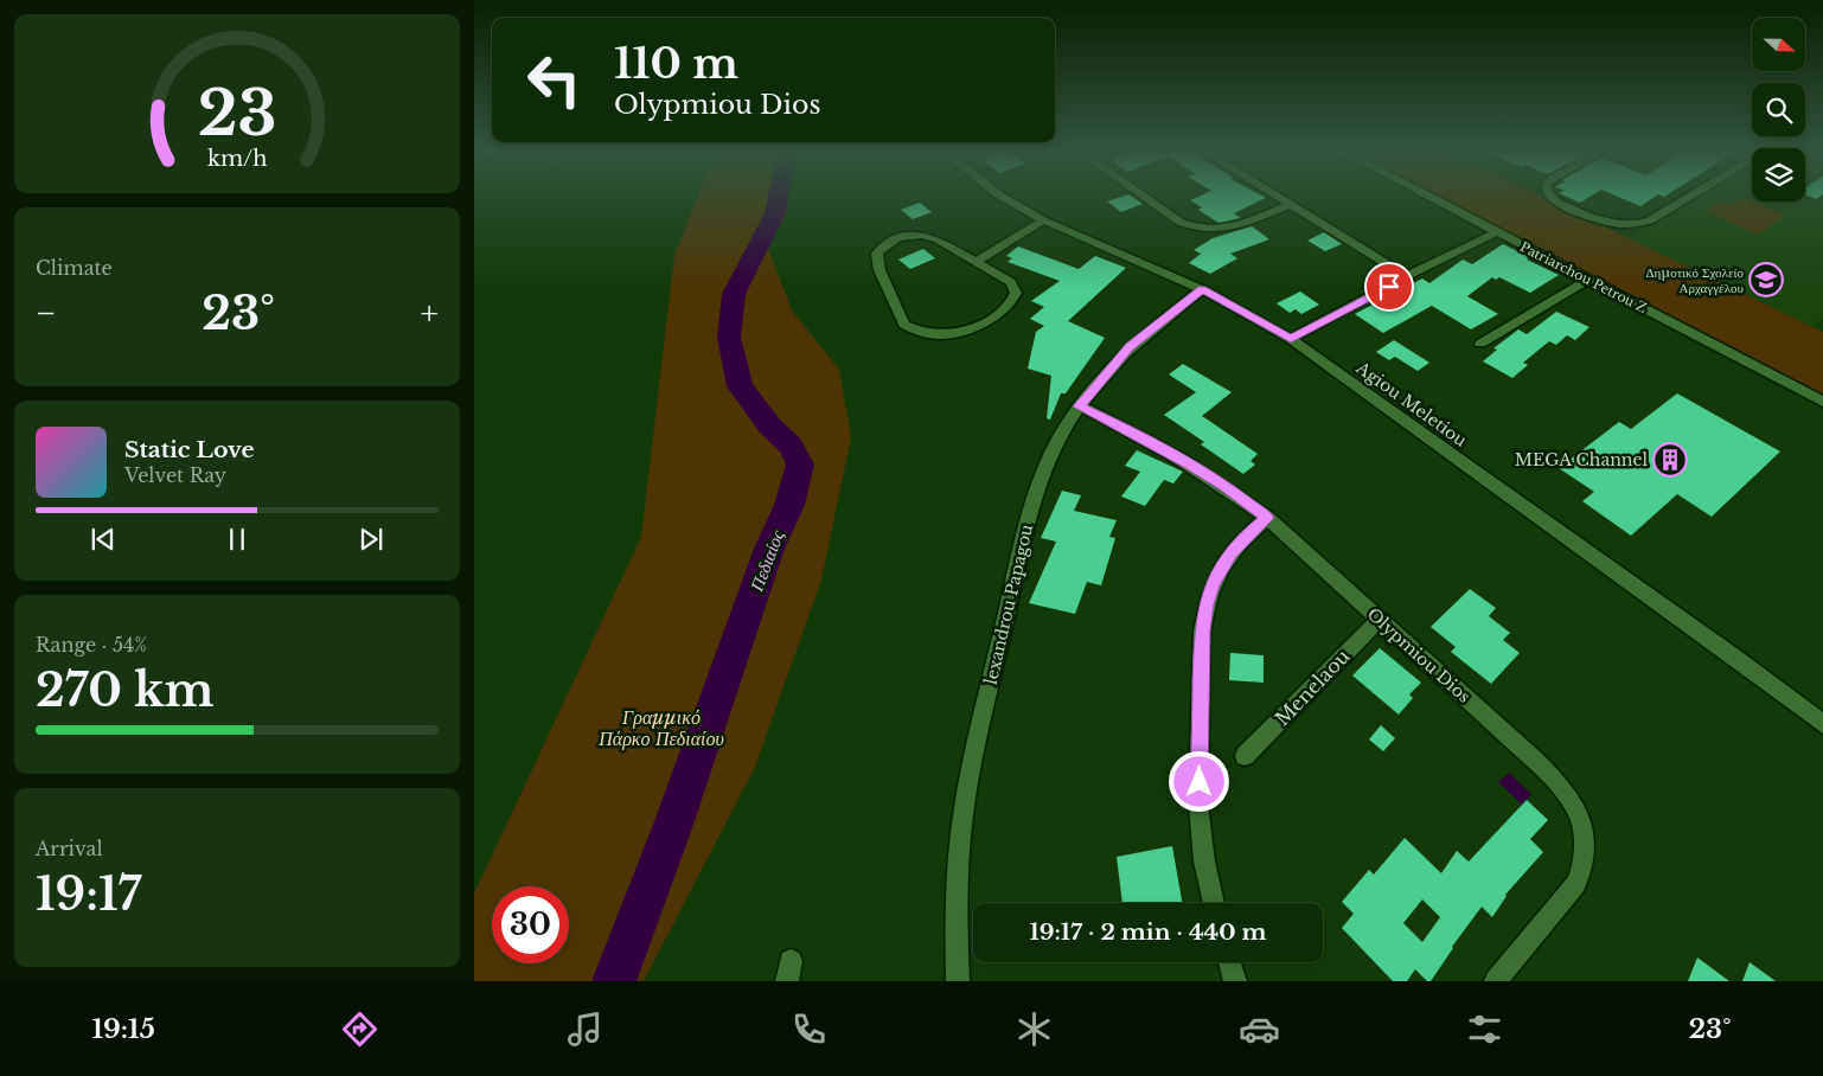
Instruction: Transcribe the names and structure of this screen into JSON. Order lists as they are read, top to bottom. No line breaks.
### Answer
{"streets":{"street":["Patriarchou Petrou Z","Agiou Meletiou","lexandrou Papagou","Olypmiou Dios","Menelaou"]},"crossings":[["Agiou Meletiou","lexandrou Papagou"],["lexandrou Papagou","Olypmiou Dios"],["Olypmiou Dios","Menelaou"]],"water":["Πεδιαίος"],"parks":["Γραμμικό Πάρκο Πεδιαίου"],"places":{"school or university":["Δημοτικό Σχολείο Αρχαγγέλου"],"building":["MEGA Channel"]},"north":"right","page":{"turn":["110 m","Olypmiou Dios"],"tile":["Climate",["Range · 54%","270 km"],["Arrival","19:17"]],"heat":["−","23°","+"],"song":["Static Love","Velvet Ray"],"limit":"30","trip":"19:17 · 2 min · 440 m","tabs":["19:15","23°"],"gauge":["23","km/h"]}}
